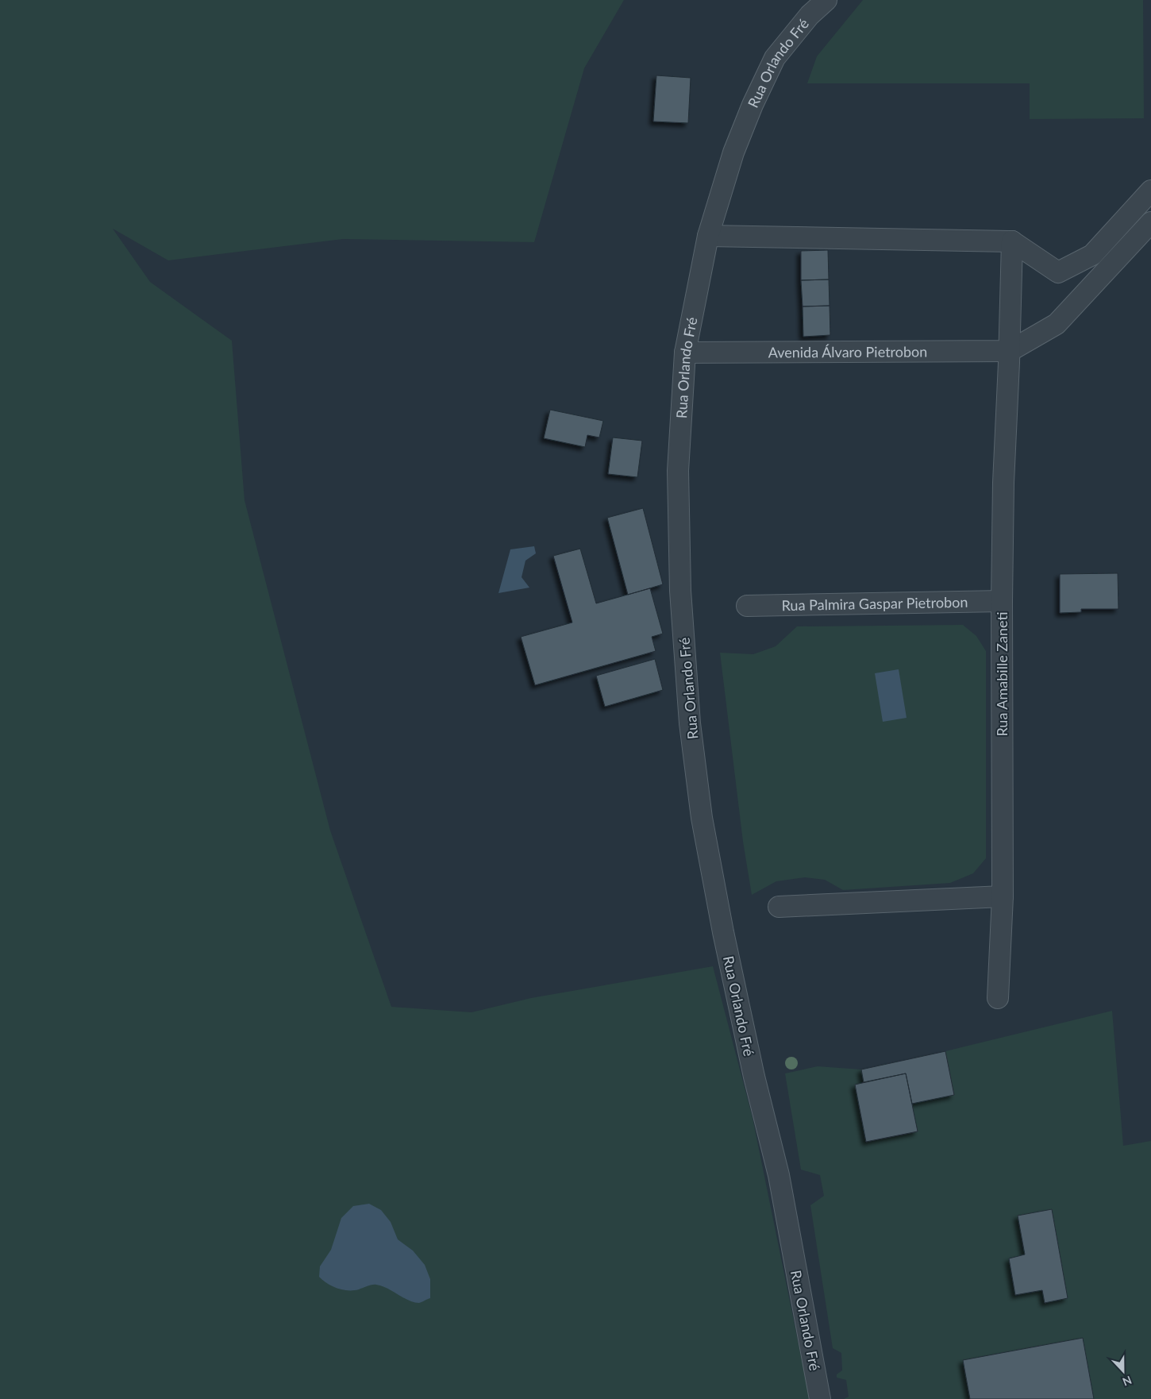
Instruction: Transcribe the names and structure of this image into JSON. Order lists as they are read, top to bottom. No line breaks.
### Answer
{"streets":{"street":["Rua Orlando Fré","Avenida Álvaro Pietrobon","Rua Palmira Gaspar Pietrobon","Rua Amabille Zaneti"]},"crossings":[["Rua Orlando Fré","Avenida Álvaro Pietrobon"],["Avenida Álvaro Pietrobon","Rua Amabille Zaneti"],["Rua Palmira Gaspar Pietrobon","Rua Amabille Zaneti"]],"north":"bottom"}
